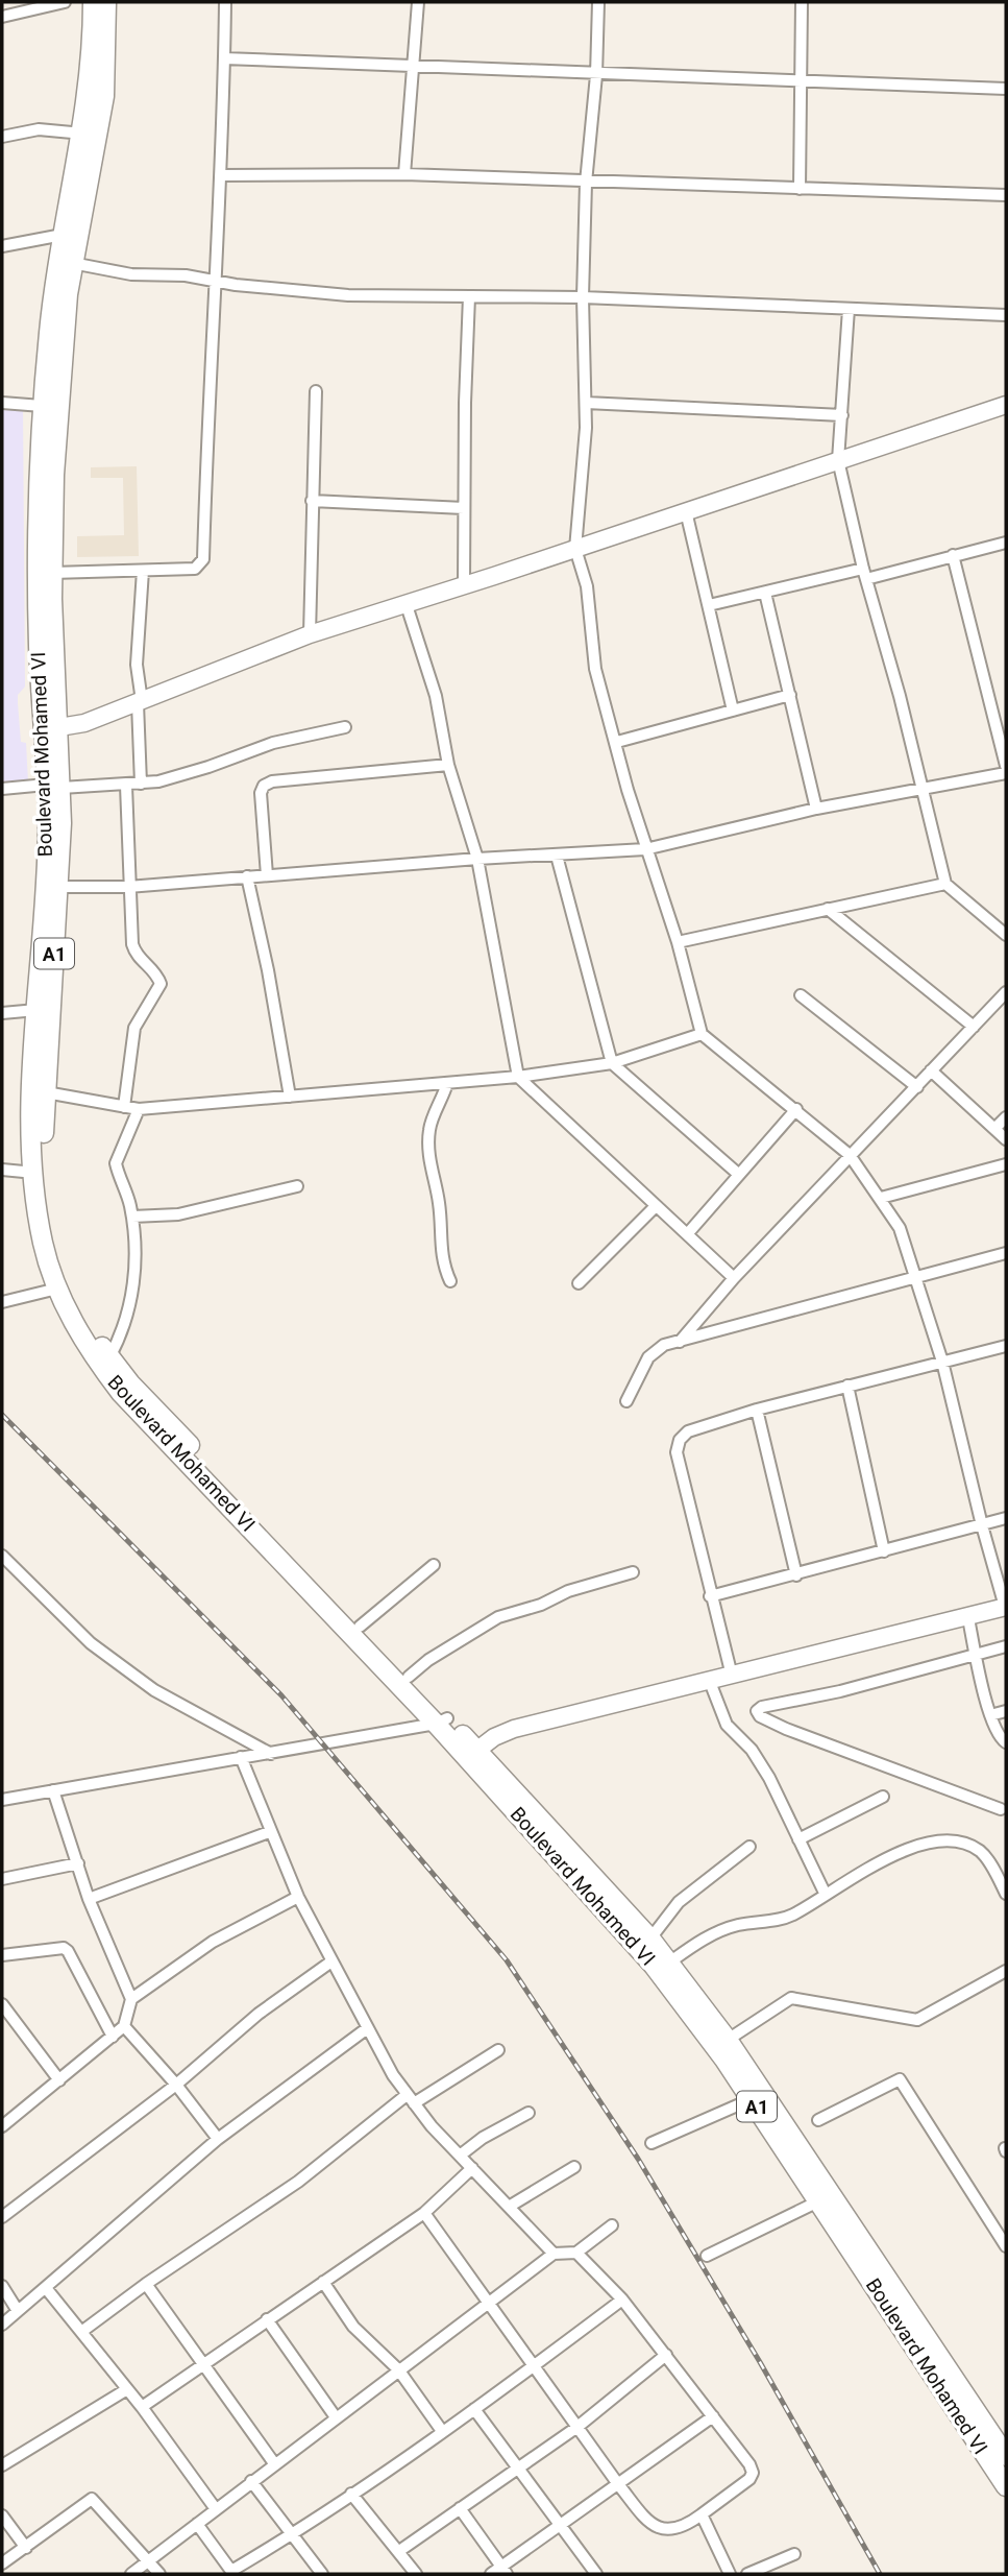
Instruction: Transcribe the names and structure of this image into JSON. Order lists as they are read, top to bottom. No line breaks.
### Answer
{"streets":{"main road":["Boulevard Mohamed VI","A1"]}}
